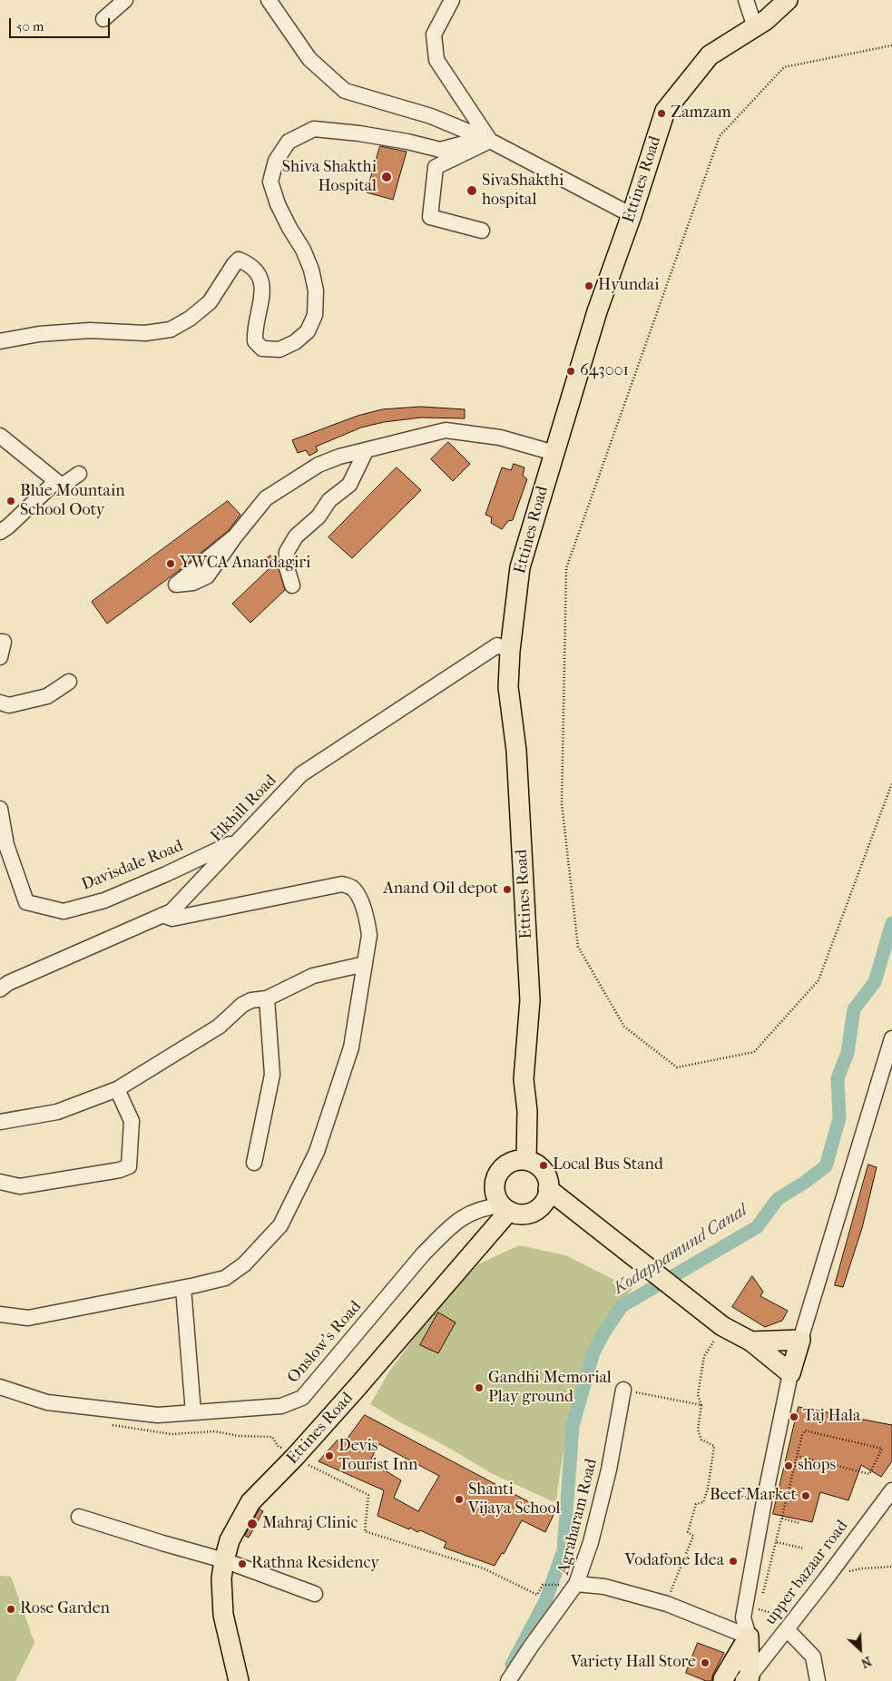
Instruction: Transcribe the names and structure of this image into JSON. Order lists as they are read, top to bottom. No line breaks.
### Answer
{"streets":{"main road":["Ettines Road"],"street":["Elkhill Road","Davisdale Road","Onslow's Road","Agraharam Road","upper bazaar road"]},"crossings":[["Ettines Road","Elkhill Road"],["Ettines Road","Onslow's Road"],["Elkhill Road","Davisdale Road"]],"water":["Kodappamund Canal"],"places":["Zamzam","Shiva Shakthi Hospital","SivaShakthi hospital","Hyundai","643001","Blue Mountain School Ooty","YWCA Anandagiri","Anand Oil depot","Local Bus Stand","Gandhi Memorial Play ground","Taj Hala","Devis Tourist Inn","shops","Beef Market","Shanti Vijaya School","Mahraj Clinic","Vodafone Idea","Rathna Residency","Rose Garden","Variety Hall Store"],"scale_bar":"50 m","north":"bottom right"}
